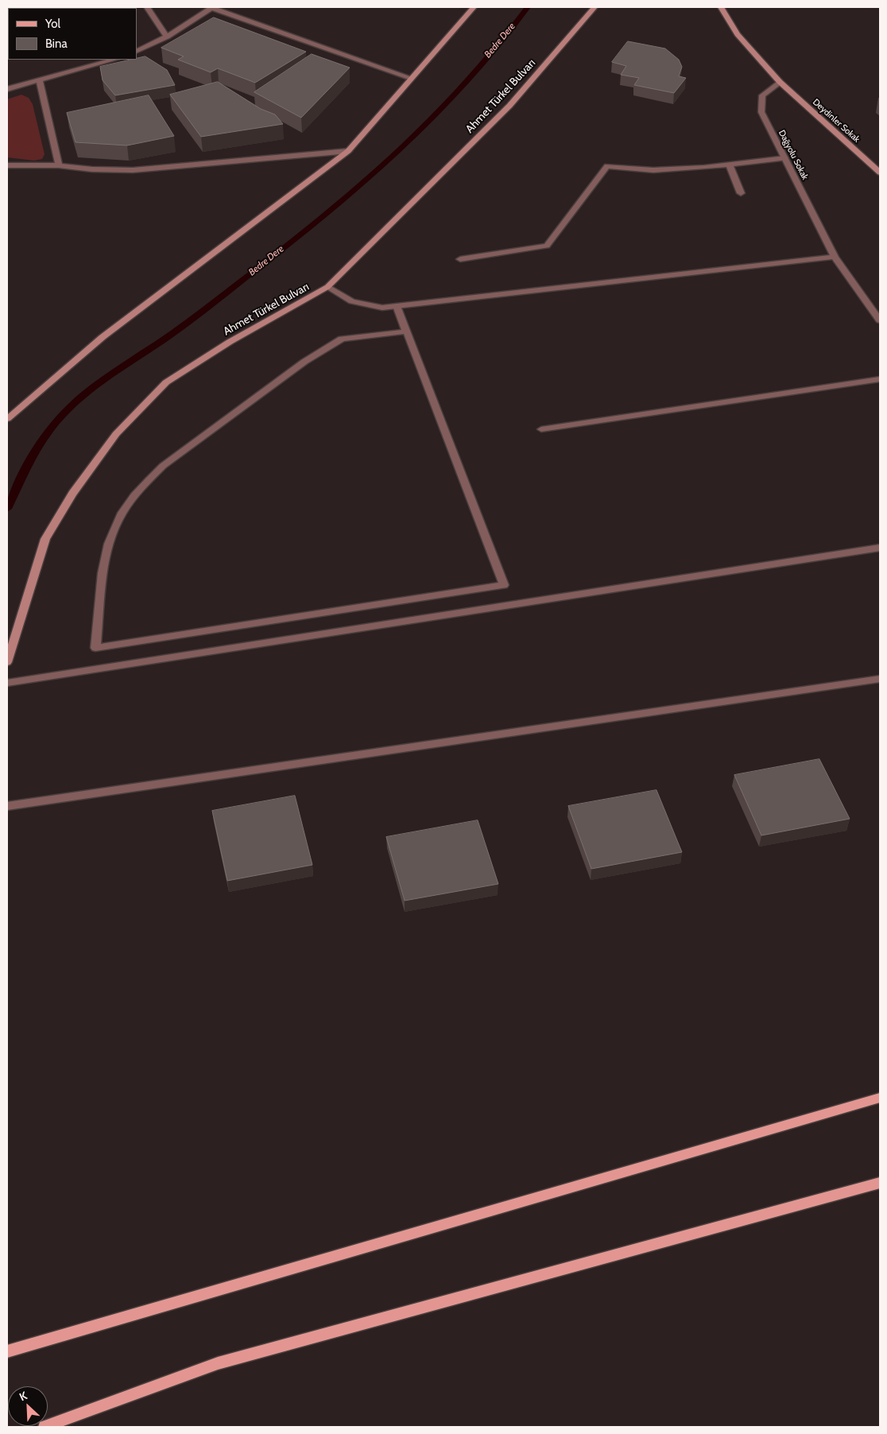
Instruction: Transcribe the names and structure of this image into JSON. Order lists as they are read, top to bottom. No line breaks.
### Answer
{"streets":{"main road":["Ahmet Türkel Bulvarı","Deydinler Sokak"],"street":["Dağyolu Sokak"]},"crossings":[["Deydinler Sokak","Dağyolu Sokak"]],"water":["Bedre Dere"],"legend":["Yol","Bina"],"north":"top left"}
